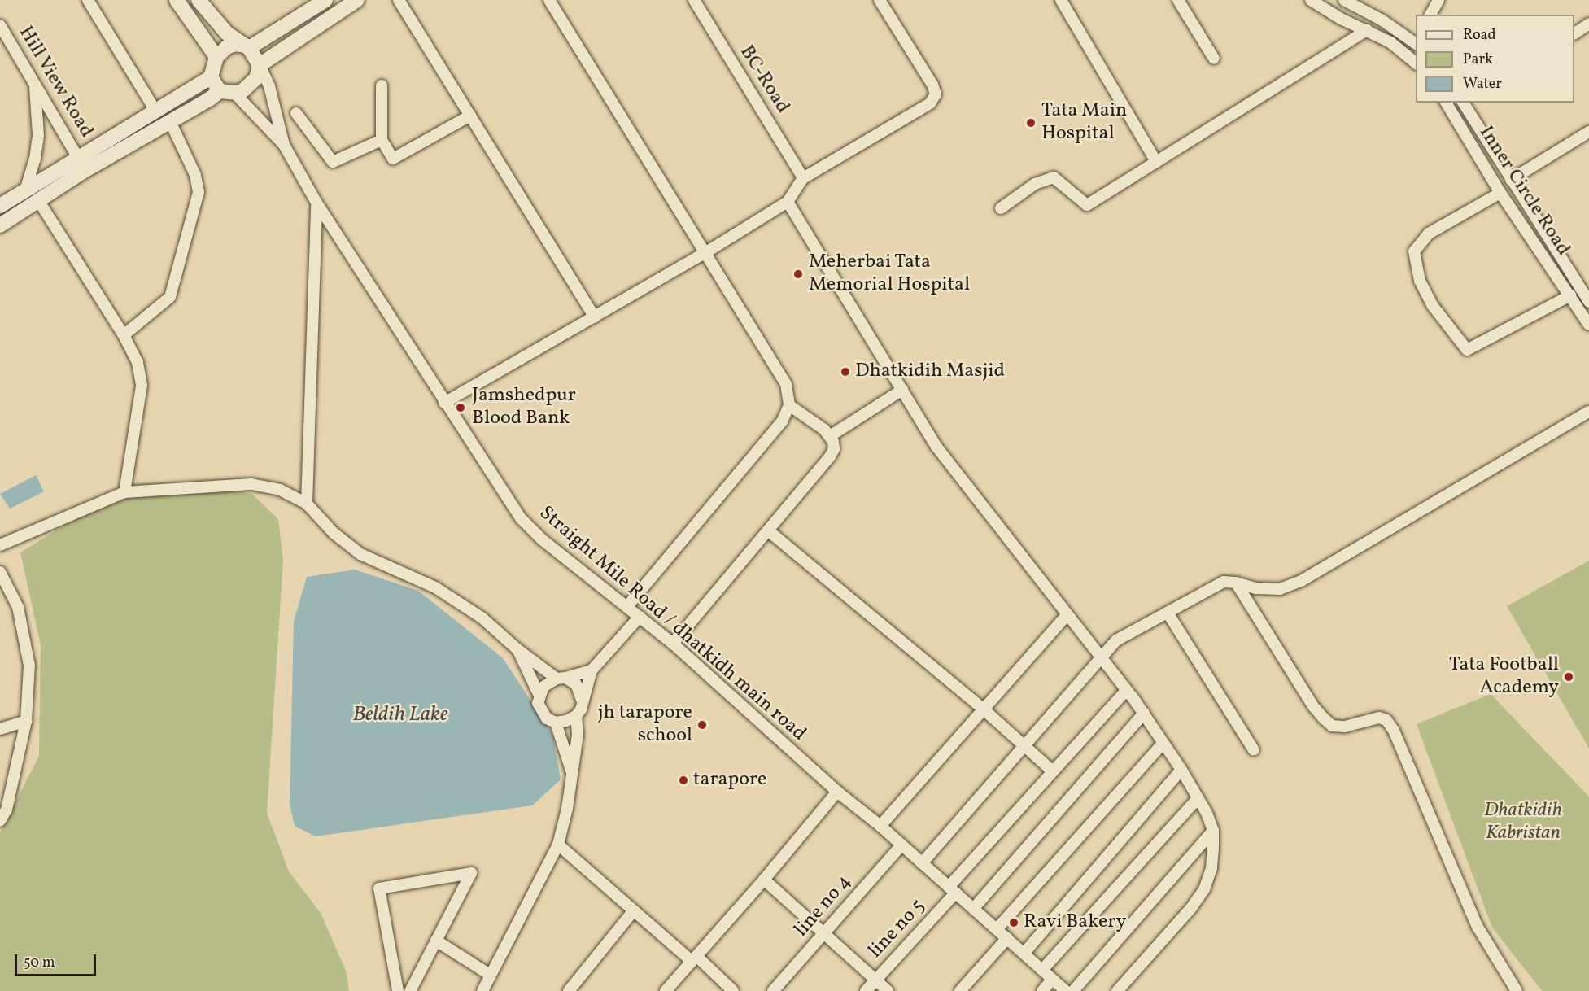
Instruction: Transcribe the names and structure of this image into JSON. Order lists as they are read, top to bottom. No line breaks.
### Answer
{"streets":{"street":["BC-Road","Hill View Road","Inner Circle Road","Straight Mile Road / dhatkidh main road","line no 4","line no 5"]},"crossings":[["Straight Mile Road / dhatkidh main road","line no 4"],["Straight Mile Road / dhatkidh main road","line no 5"]],"water":["Beldih Lake"],"parks":["Dhatkidih Kabristan"],"places":["Tata Main Hospital","Meherbai Tata Memorial Hospital","Dhatkidih Masjid","Jamshedpur Blood Bank","Tata Football Academy","jh tarapore school","tarapore","Ravi Bakery"],"legend":["Road","Park","Water"],"scale_bar":"50 m"}
